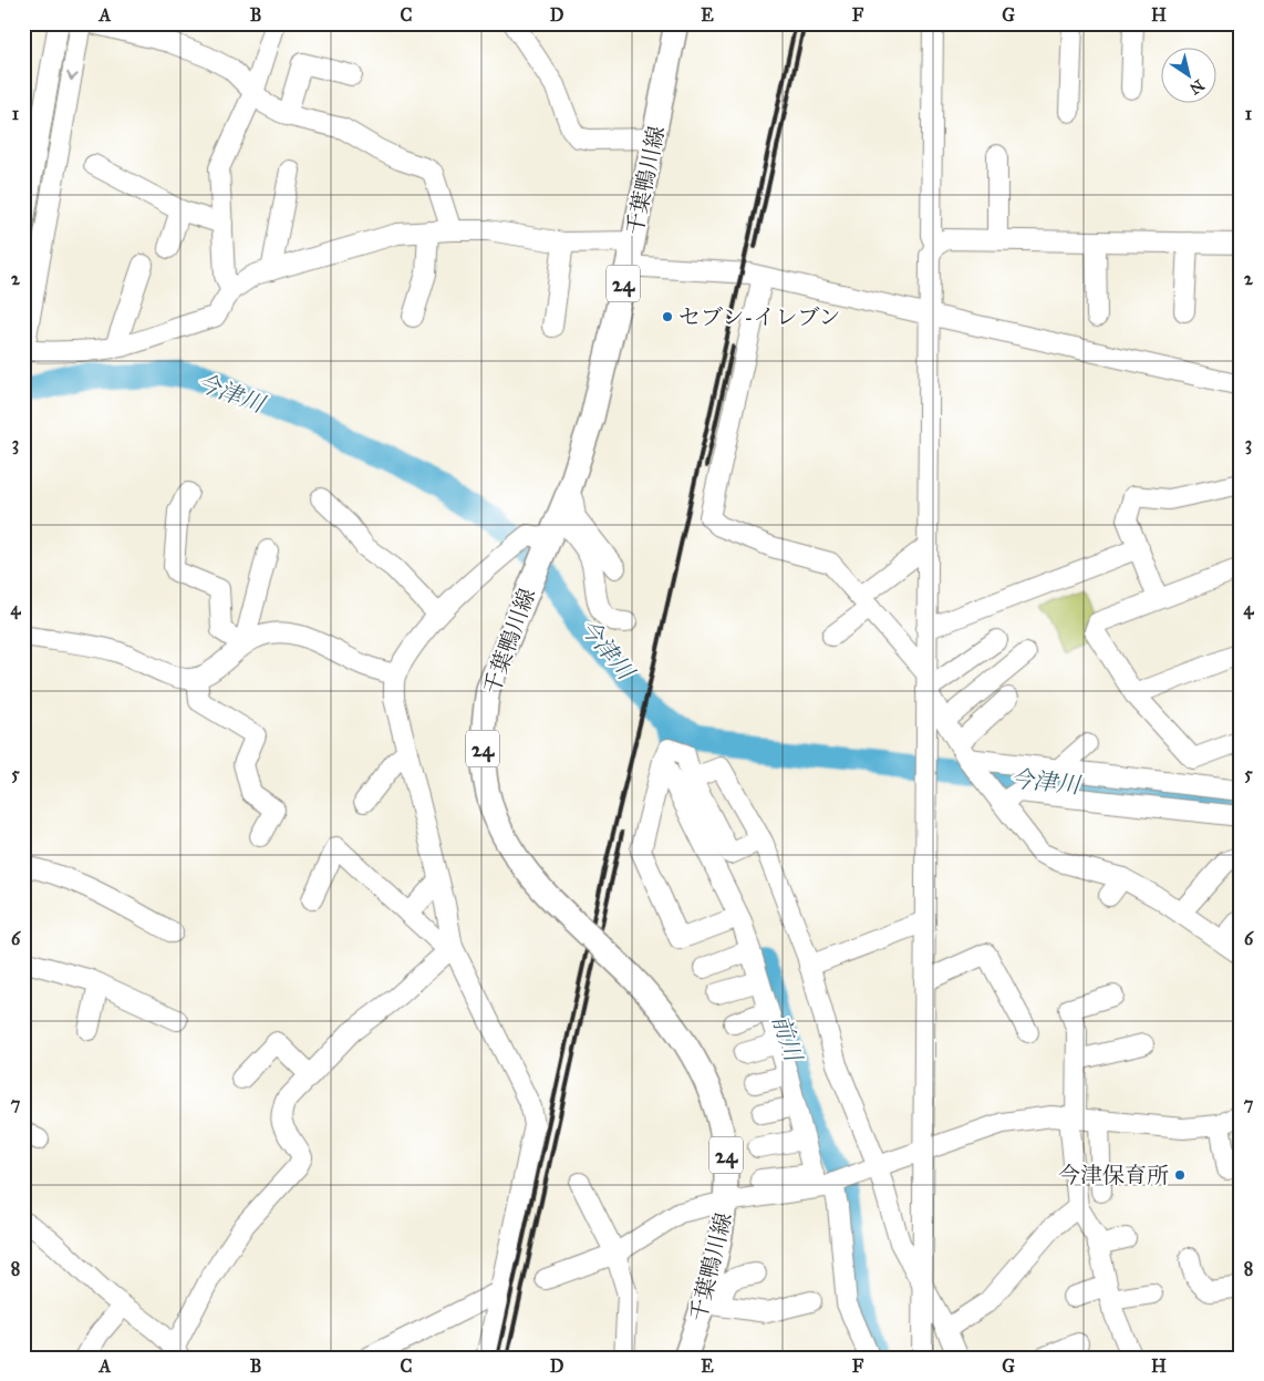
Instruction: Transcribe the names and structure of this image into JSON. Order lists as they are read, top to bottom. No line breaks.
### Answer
{"streets":{"main road":["千葉鴨川線","24"]},"water":["今津川","前川"],"places":["セブン-イレブン","今津保育所"],"north":"bottom right","grid":{"columns":["A","B","C","D","E","F","G","H"],"rows":["1","2","3","4","5","6","7","8"]}}
